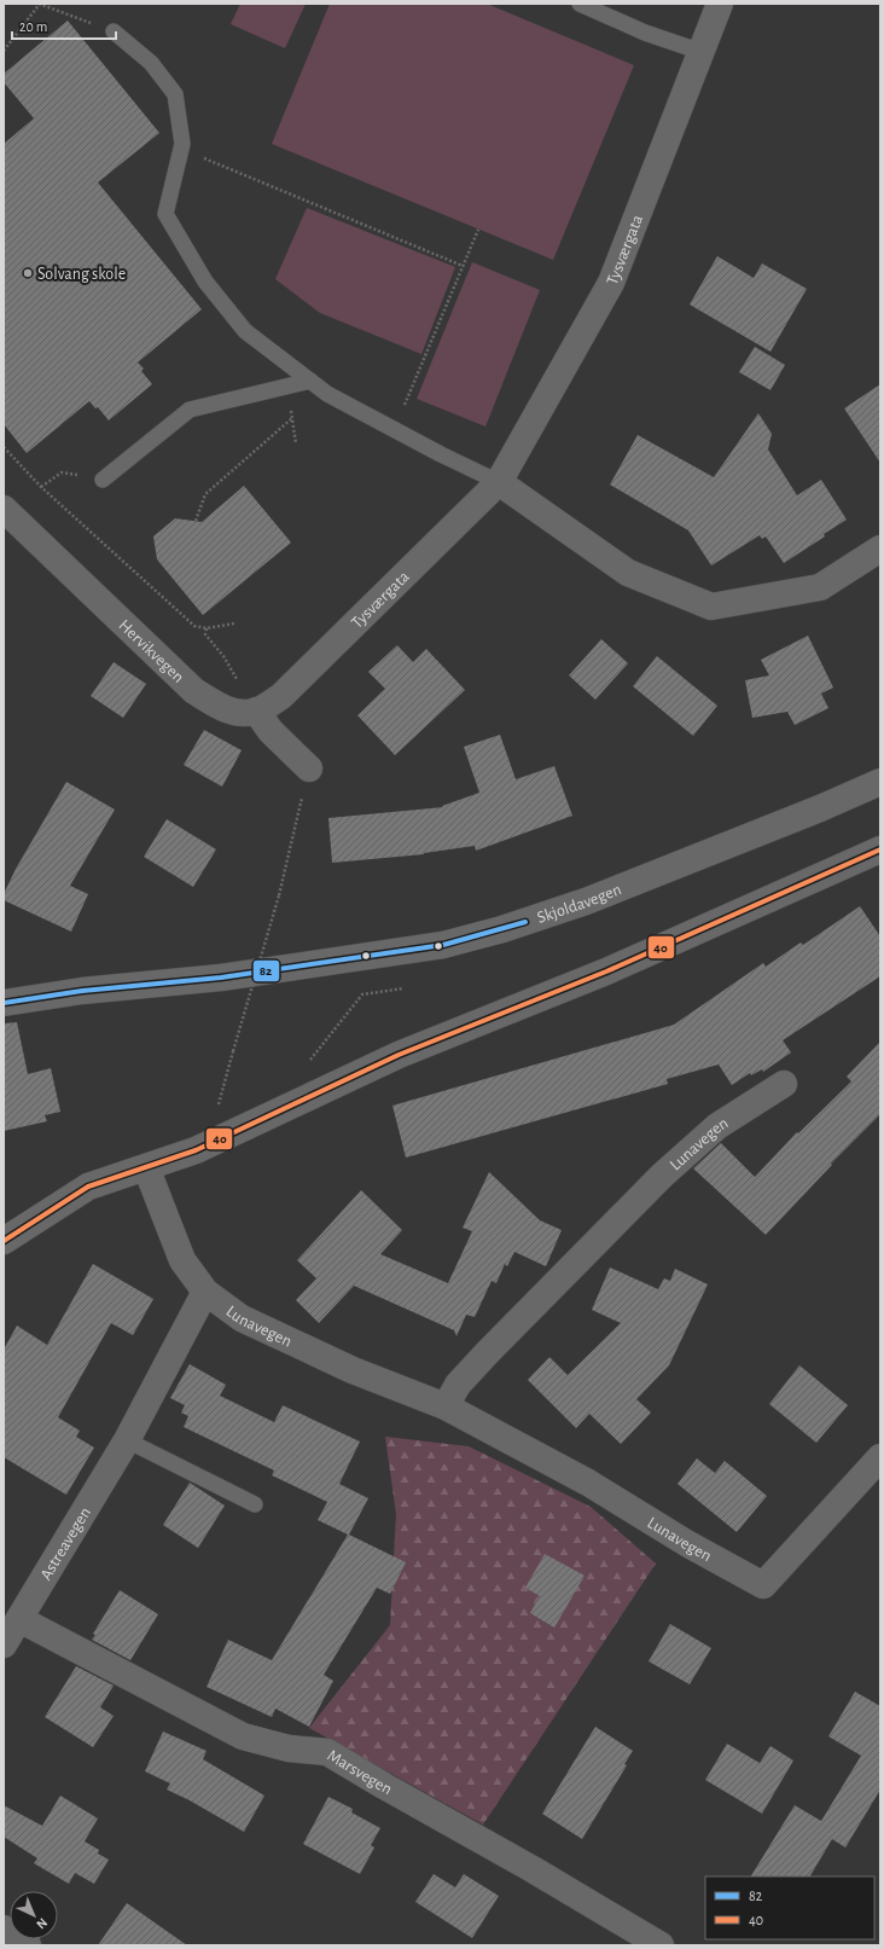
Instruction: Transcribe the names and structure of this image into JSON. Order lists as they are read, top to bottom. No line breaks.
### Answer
{"streets":{"street":["Tysværgata","Hervikvegen","Skjoldavegen","Lunavegen","Astreavegen","Marsvegen"]},"crossings":[["Tysværgata","Hervikvegen"],["Lunavegen","Astreavegen"],["Astreavegen","Marsvegen"]],"places":["Solvang skole"],"lines":["transit line 40","transit line 82"],"legend":["82","40"],"scale_bar":"20 m","north":"bottom right"}
